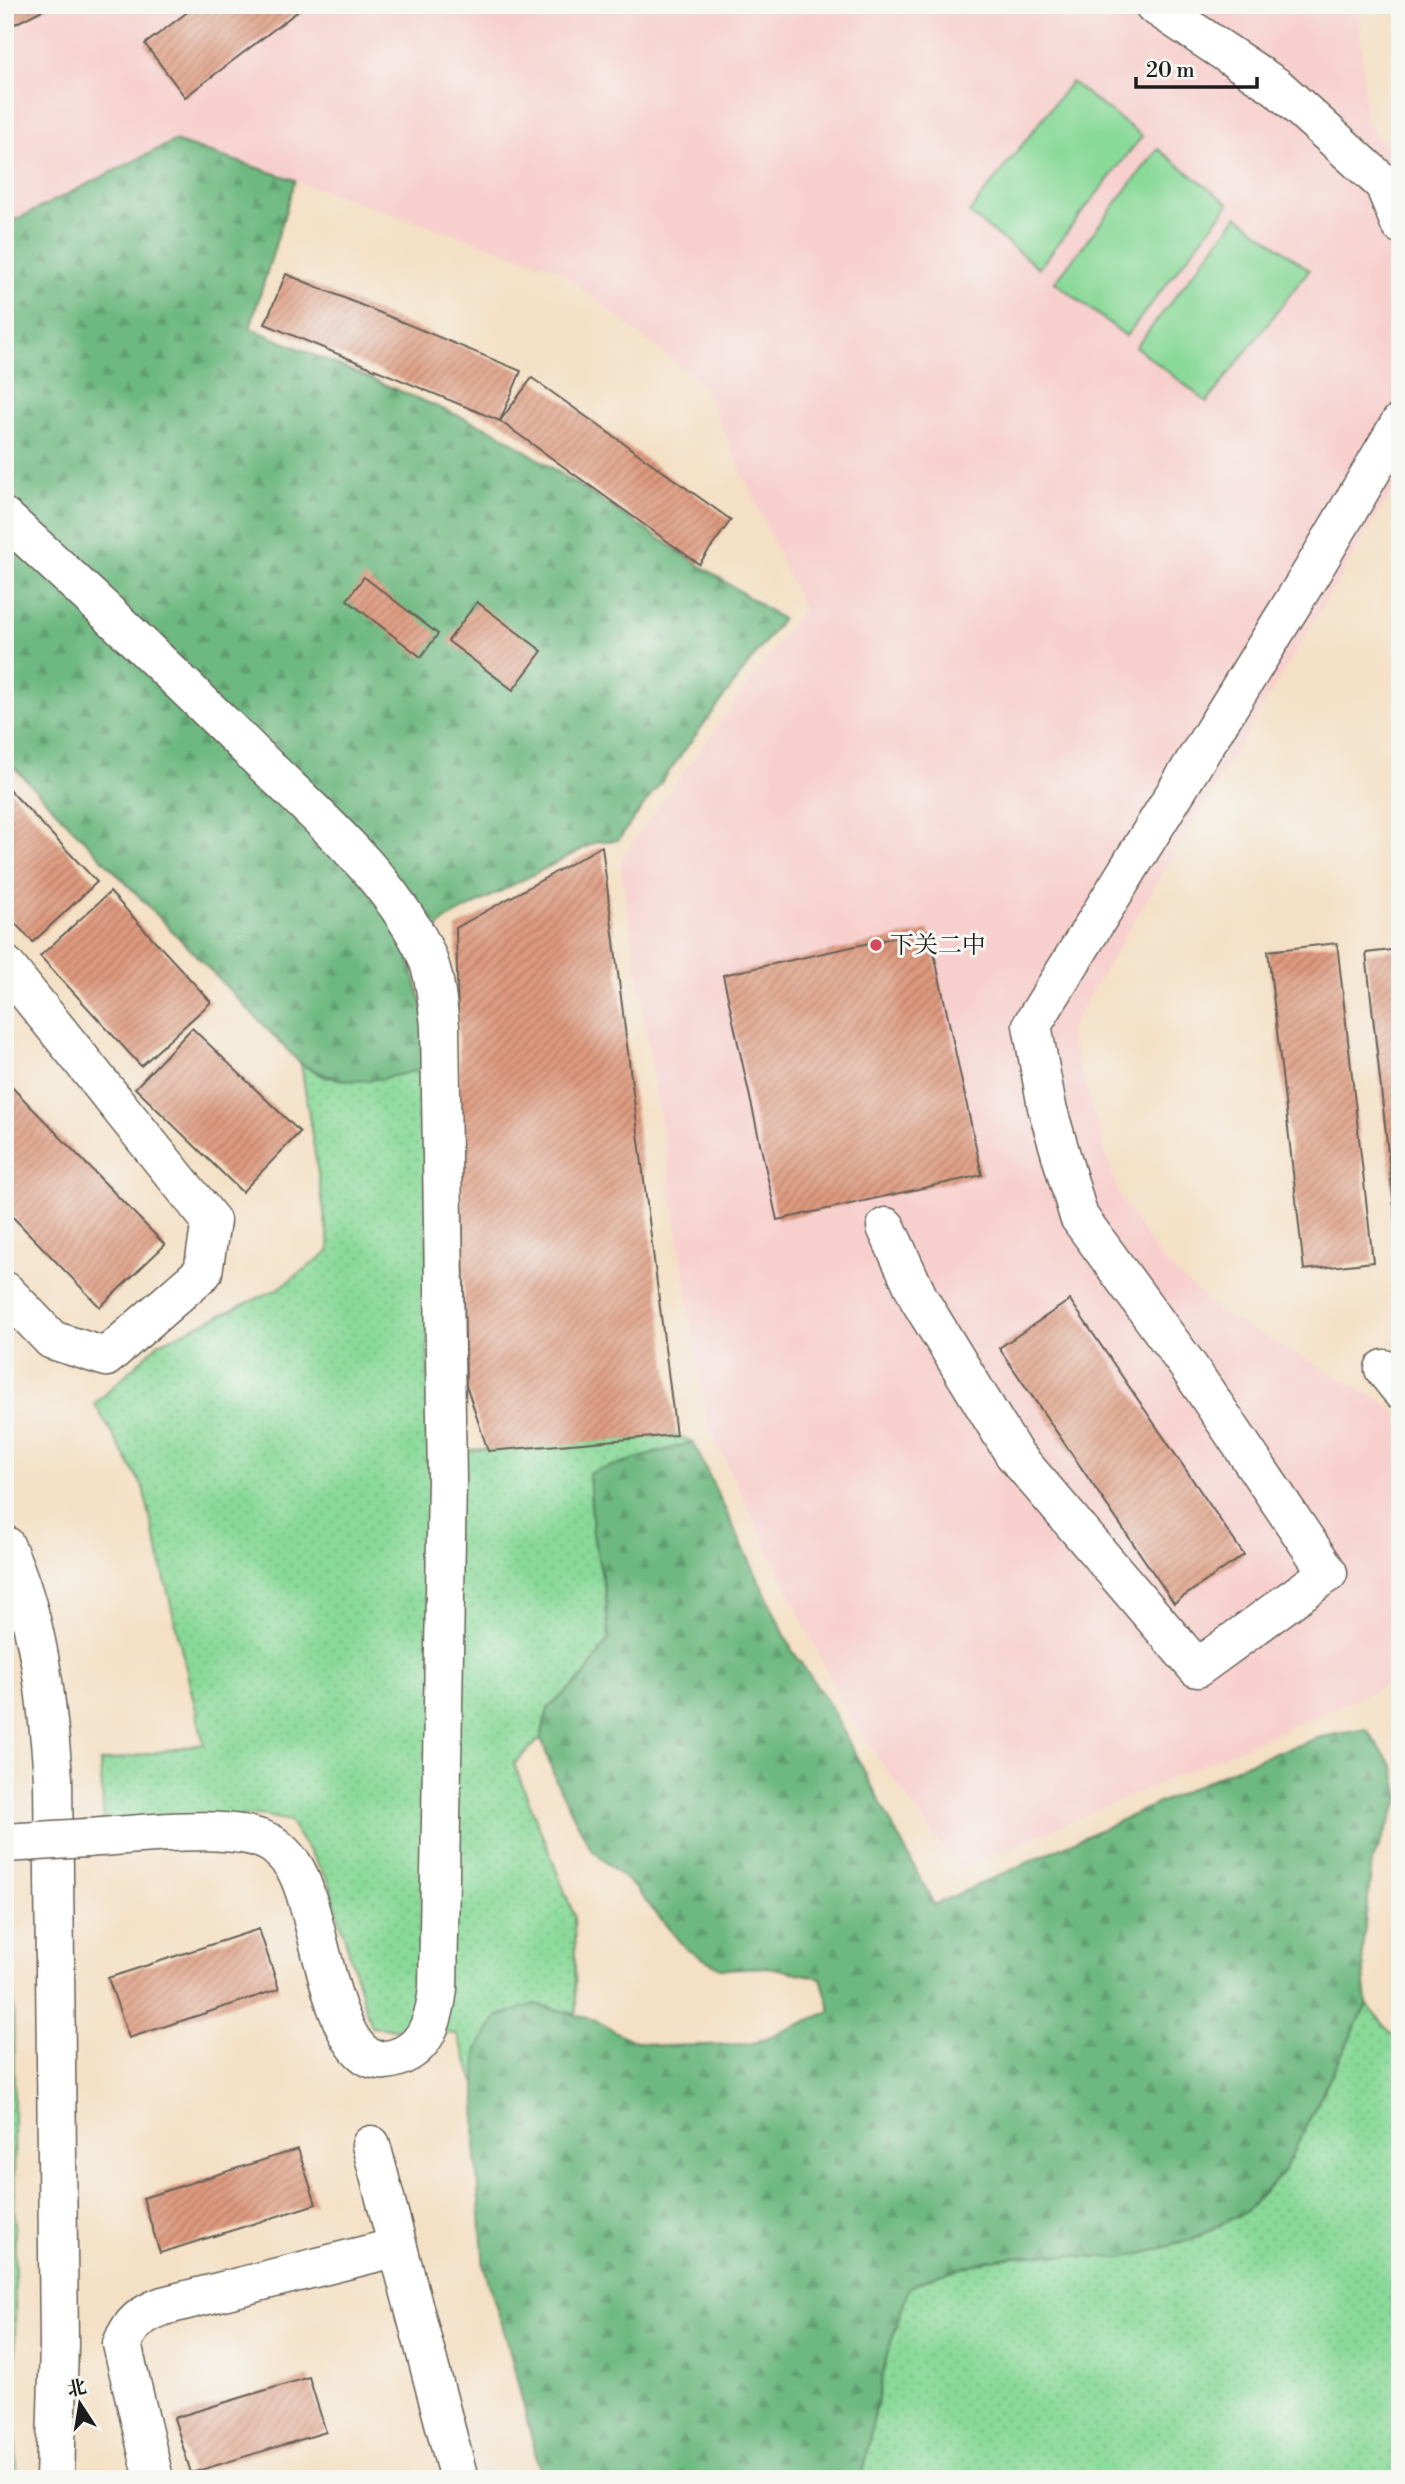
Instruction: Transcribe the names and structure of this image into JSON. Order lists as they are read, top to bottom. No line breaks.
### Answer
{"places":["下关二中"],"scale_bar":"20 m","north":"top"}
